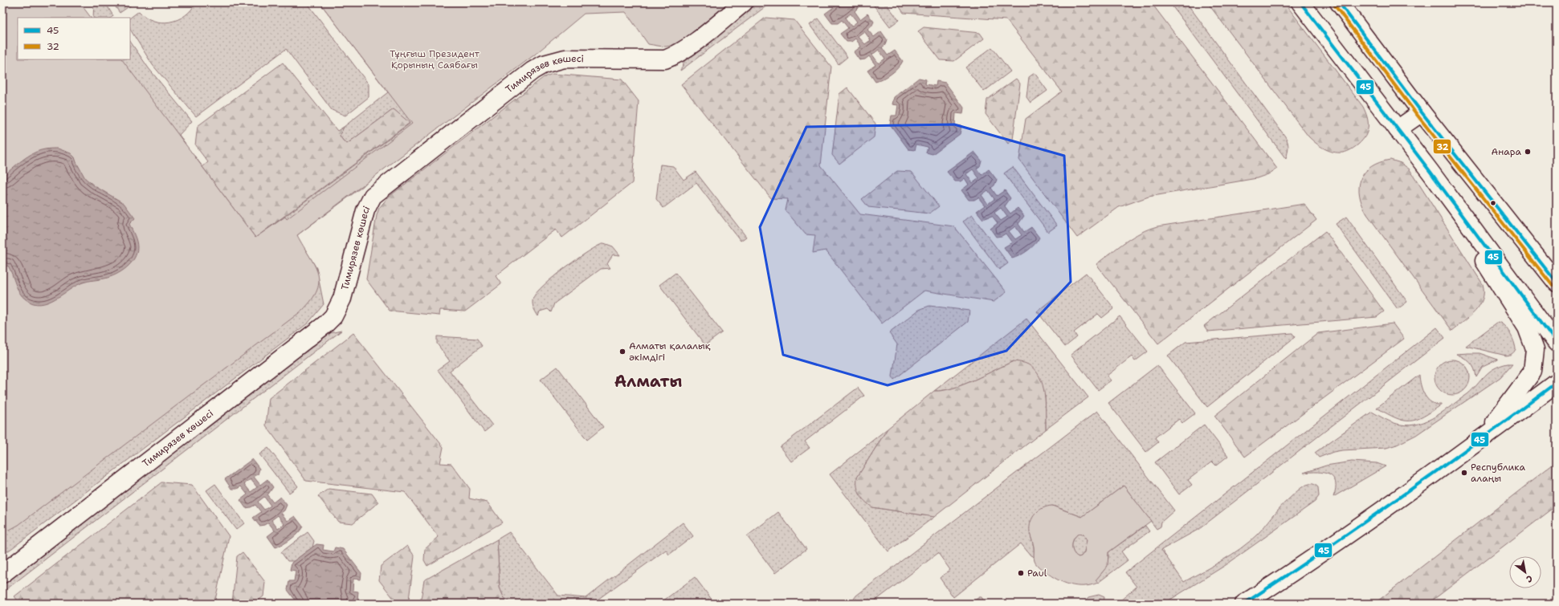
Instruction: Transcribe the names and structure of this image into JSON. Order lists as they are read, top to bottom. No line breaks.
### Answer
{"streets":{"street":["Тимирязев көшесі"]},"districts":["Алматы"],"parks":["Тұңғыш Президент Қорының Саябағы"],"places":["Анара","Алматы қалалық әкімдігі","Республика алаңы","Paul"],"lines":["transit line 45","transit line 32"],"legend":["45","32"],"north":"bottom right"}
